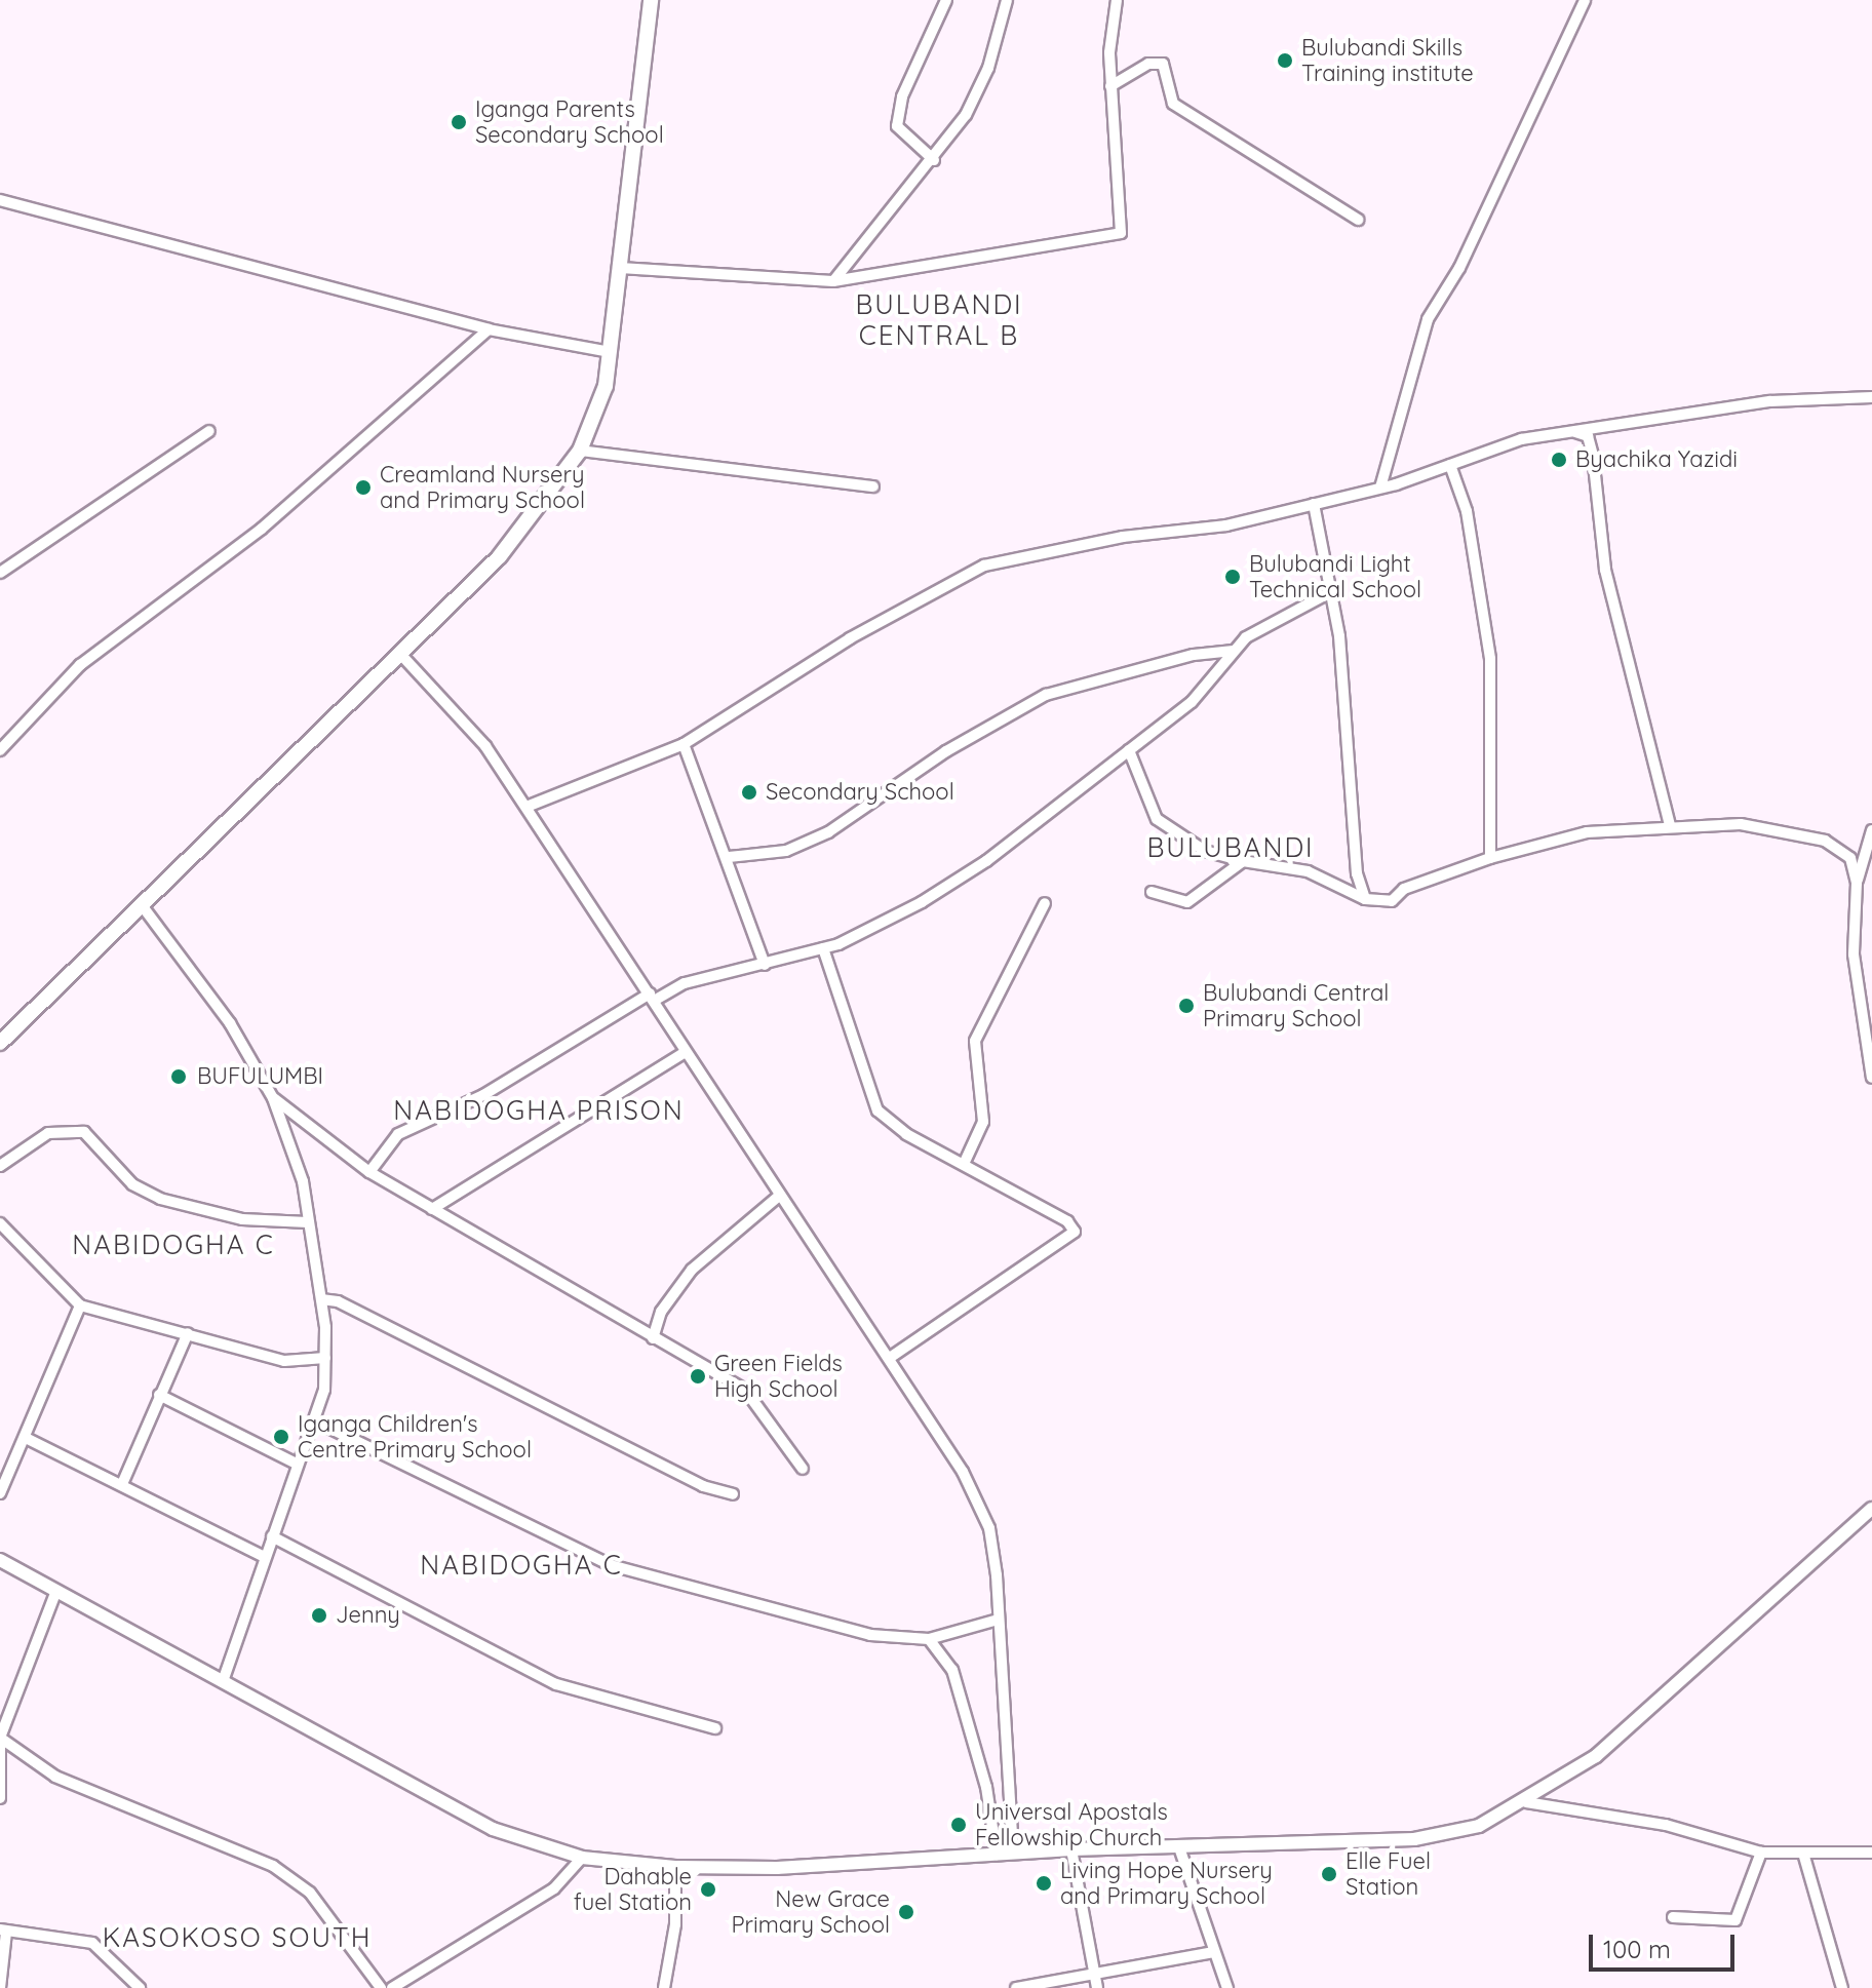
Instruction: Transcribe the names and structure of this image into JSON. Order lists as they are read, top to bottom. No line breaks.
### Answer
{"districts":["BULUBANDI CENTRAL B","BULUBANDI","NABIDOGHA PRISON","NABIDOGHA C","NABIDOGHA C","KASOKOSO SOUTH"],"places":["Bulubandi Skills Training institute","Iganga Parents Secondary School","Byachika Yazidi","Creamland Nursery and Primary School","Bulubandi Light Technical School","Secondary School","Bulubandi Central Primary School","BUFULUMBI","Green Fields High School","Iganga Children's Centre Primary School","Jenny","Universal Apostals Fellowship Church","Elle Fuel Station","Living Hope Nursery and Primary School","Dahable fuel Station","New Grace Primary School"],"scale_bar":"100 m"}
